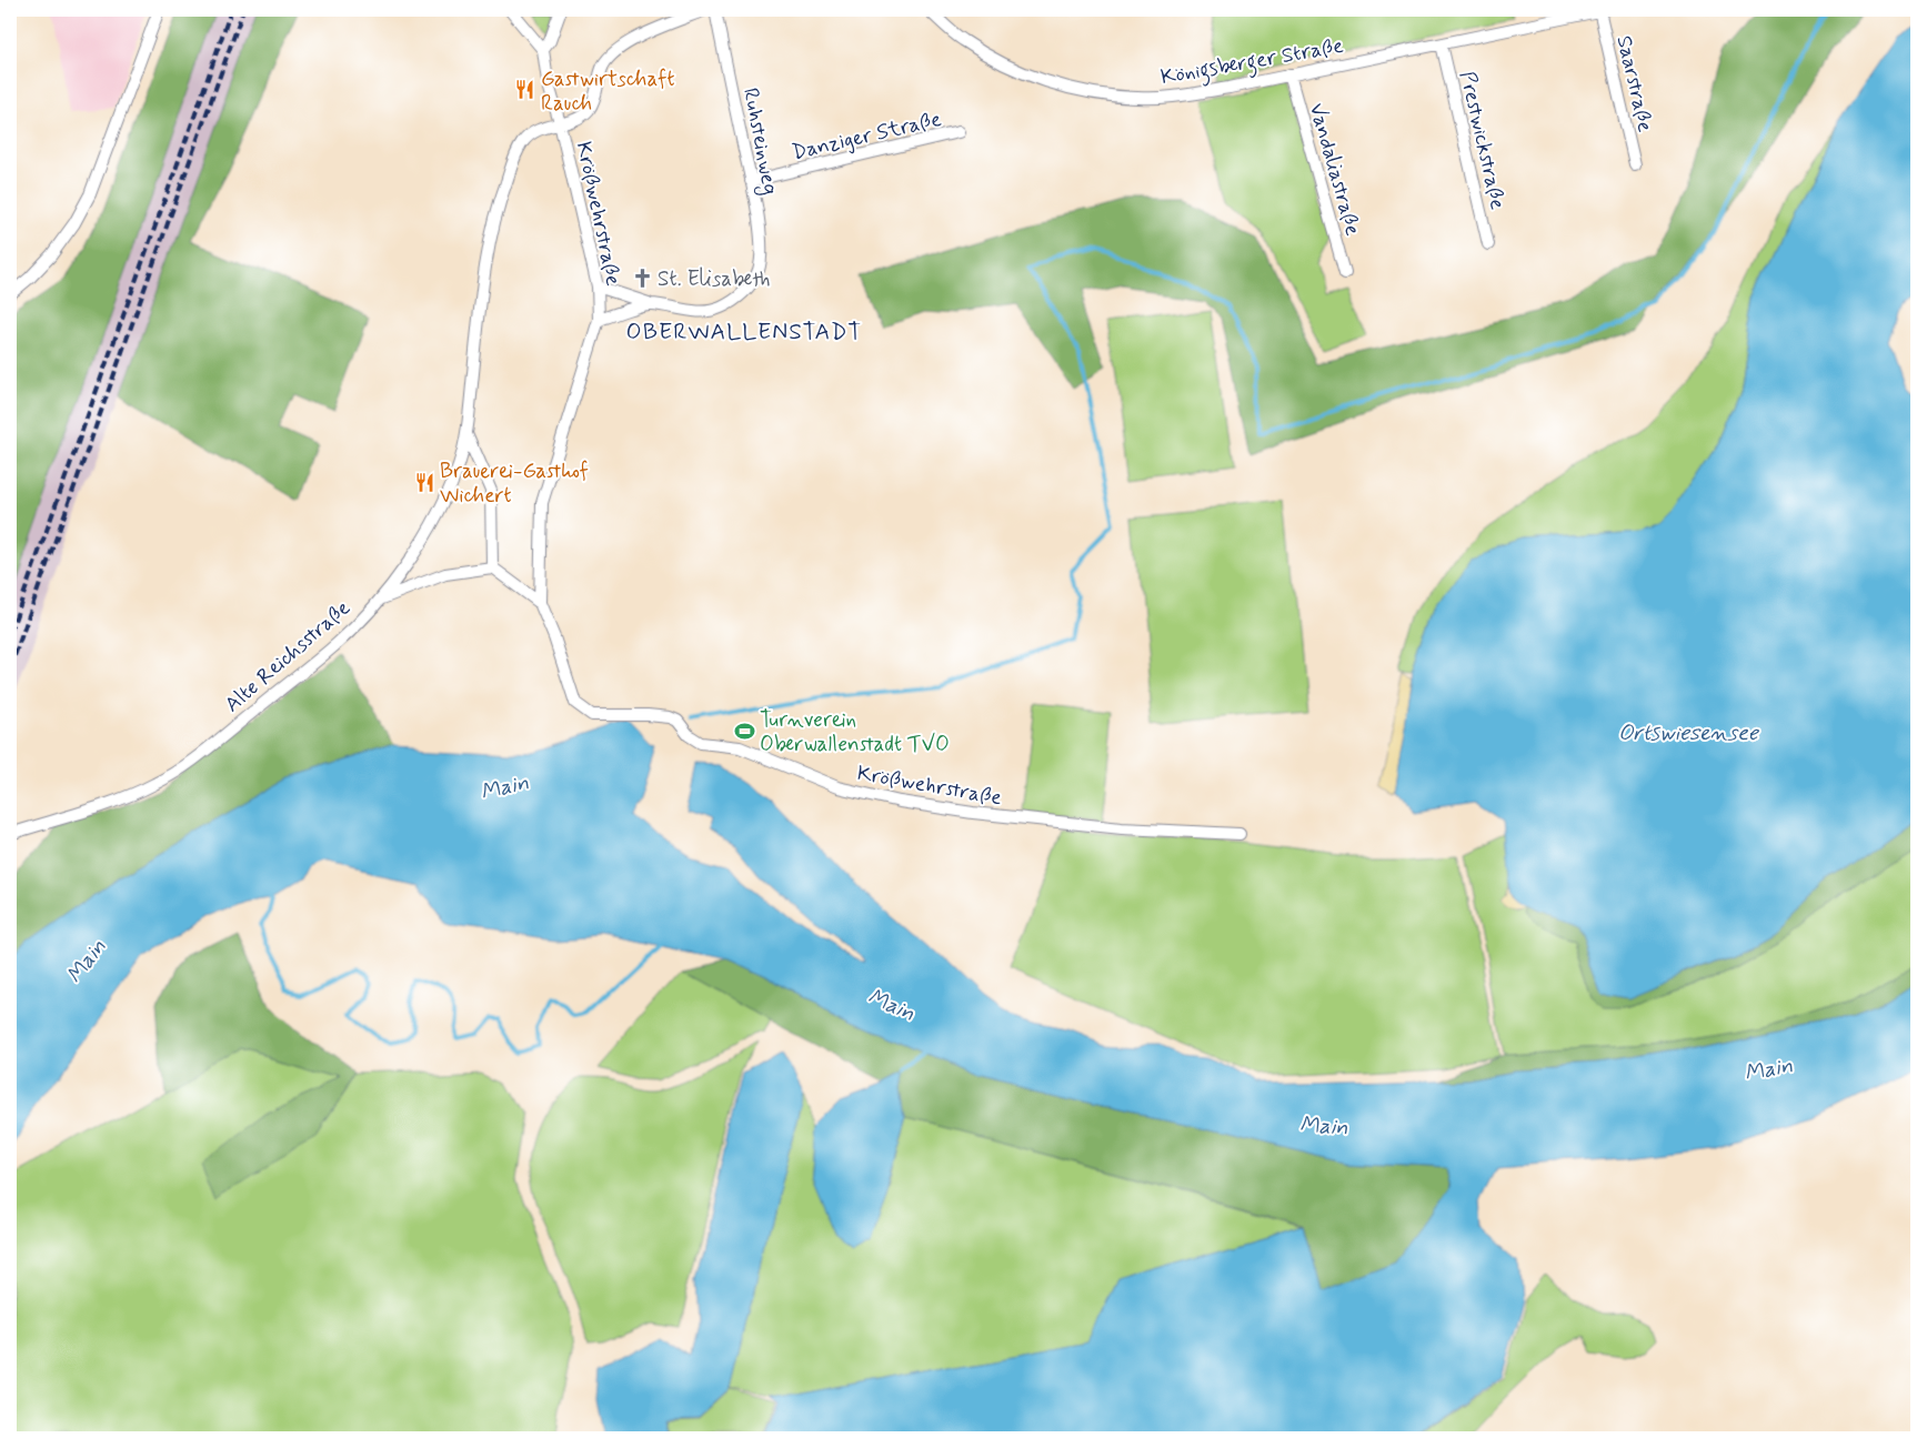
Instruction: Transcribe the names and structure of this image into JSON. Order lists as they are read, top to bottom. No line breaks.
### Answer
{"streets":{"street":["Königsberger Straße","Saarstraße","Danziger Straße","Prestwickstraße","Ruhsteinweg","Vandaliastraße","Krößwehrstraße","Alte Reichsstraße"]},"crossings":[["Königsberger Straße","Saarstraße"],["Königsberger Straße","Prestwickstraße"],["Königsberger Straße","Vandaliastraße"],["Danziger Straße","Ruhsteinweg"],["Krößwehrstraße","Alte Reichsstraße"]],"districts":["OBERWALLENSTADT"],"water":["Ortswiesensee","Main"],"places":{"restaurant":["Gastwirtschaft Rauch","Brauerei-Gasthof Wichert"],"church":["St. Elisabeth"],"sports":["Turnverein Oberwallenstadt TVO"]}}
